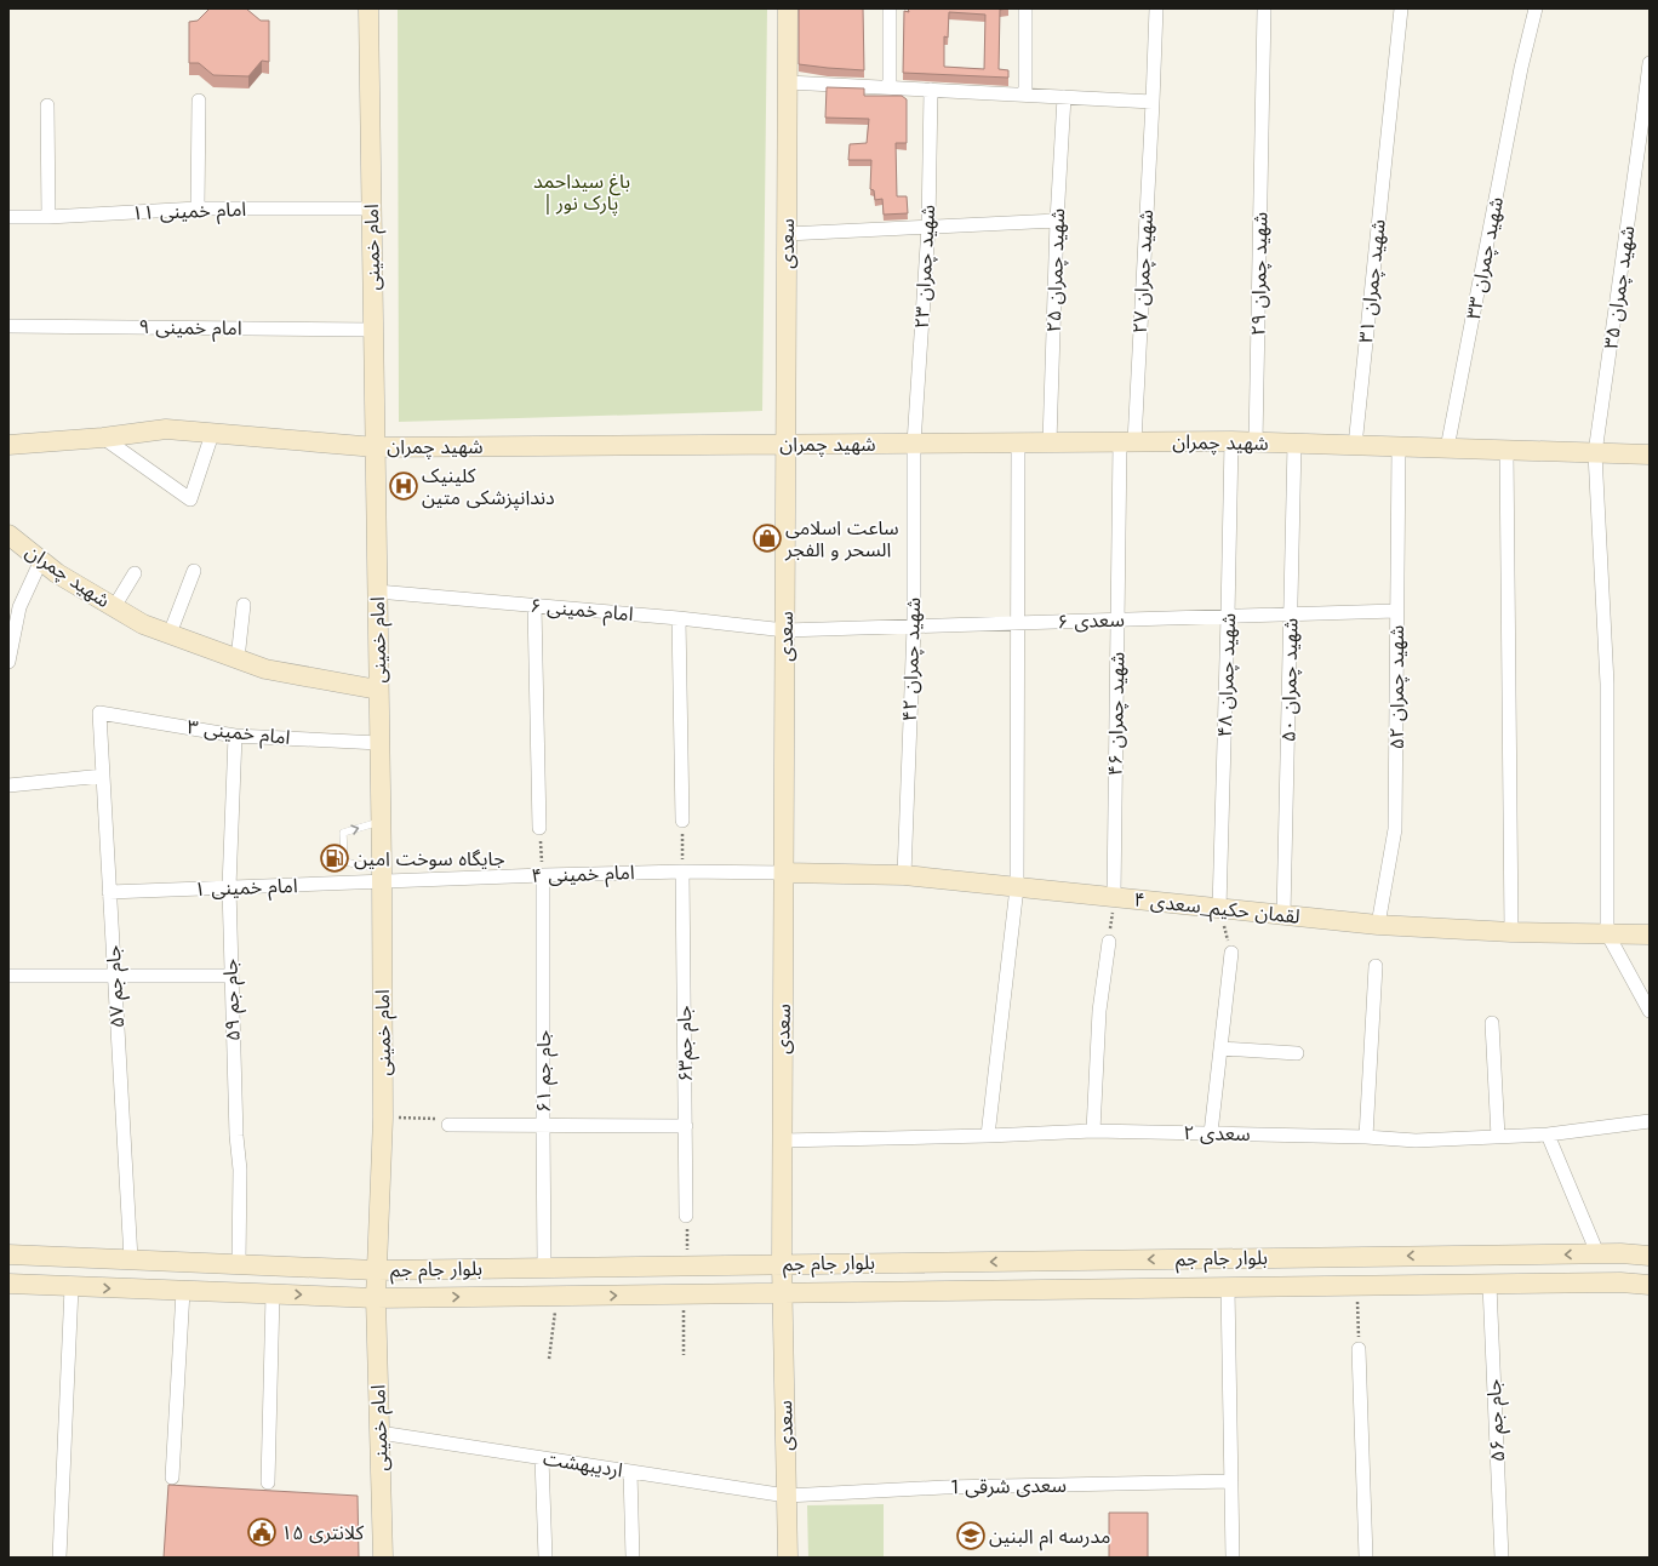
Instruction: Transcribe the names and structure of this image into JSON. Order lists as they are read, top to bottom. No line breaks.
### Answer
{"streets":{"main road":["سعدی","امام خمینی","شهید چمران","لقمان حکیم_سعدی ۴","بلوار جام جم"],"street":["امام خمینی ۱۱","شهید چمران ۳۳","شهید چمران ۲۳","شهید چمران ۲۵","شهید چمران ۲۷","شهید چمران ۲۹","شهید چمران ۳۱","شهید چمران ۳۵","امام خمینی ۹","امام خمینی ۶","سعدی ۶","شهید چمران ۴۲","شهید چمران ۴۸","شهید چمران ۵۰","شهید چمران ۵۲","شهید چمران ۴۶","امام خمینی ۳","امام خمینی ۴","امام خمینی ۱","جام جم ۵۷","جام جم ۵۹","جام جم۶۳","جام جم ۶۱","سعدی ۲","جام جم ۵۶","اردیبهشت","سعدی شرقی 1"]},"crossings":[["امام خمینی ۱۱","امام خمینی"],["سعدی","شهید چمران"],["سعدی","امام خمینی ۶"],["سعدی","سعدی ۶"],["سعدی","امام خمینی ۴"],["سعدی","لقمان حکیم_سعدی ۴"],["سعدی","سعدی ۲"],["سعدی","بلوار جام جم"],["سعدی","اردیبهشت"],["سعدی","سعدی شرقی 1"],["امام خمینی","امام خمینی ۹"],["امام خمینی","شهید چمران"],["امام خمینی","امام خمینی ۶"],["امام خمینی","امام خمینی ۳"],["امام خمینی","امام خمینی ۴"],["امام خمینی","امام خمینی ۱"],["امام خمینی","بلوار جام جم"],["امام خمینی","اردیبهشت"],["شهید چمران ۳۳","شهید چمران"],["شهید چمران ۲۳","شهید چمران"],["شهید چمران ۲۳","شهید چمران ۴۲"],["شهید چمران ۲۵","شهید چمران"],["شهید چمران ۲۷","شهید چمران"],["شهید چمران ۲۷","شهید چمران ۴۶"],["شهید چمران ۲۹","شهید چمران"],["شهید چمران ۳۱","شهید چمران"],["شهید چمران ۳۵","شهید چمران"],["شهید چمران ۳۵","لقمان حکیم_سعدی ۴"],["شهید چمران","شهید چمران ۴۲"],["شهید چمران","شهید چمران ۴۸"],["شهید چمران","شهید چمران ۵۰"],["شهید چمران","شهید چمران ۵۲"],["شهید چمران","شهید چمران ۴۶"],["امام خمینی ۶","سعدی ۶"],["سعدی ۶","شهید چمران ۴۲"],["سعدی ۶","شهید چمران ۴۸"],["سعدی ۶","شهید چمران ۵۰"],["سعدی ۶","شهید چمران ۵۲"],["سعدی ۶","شهید چمران ۴۶"],["شهید چمران ۴۲","لقمان حکیم_سعدی ۴"],["شهید چمران ۴۸","لقمان حکیم_سعدی ۴"],["شهید چمران ۵۰","لقمان حکیم_سعدی ۴"],["شهید چمران ۵۲","لقمان حکیم_سعدی ۴"],["شهید چمران ۴۶","لقمان حکیم_سعدی ۴"],["امام خمینی ۳","جام جم ۵۷"],["امام خمینی ۳","جام جم ۵۹"],["امام خمینی ۴","امام خمینی ۱"],["امام خمینی ۴","لقمان حکیم_سعدی ۴"],["امام خمینی ۴","جام جم۶۳"],["امام خمینی ۴","جام جم ۶۱"],["امام خمینی ۱","جام جم ۵۷"],["امام خمینی ۱","جام جم ۵۹"],["جام جم ۵۷","بلوار جام جم"],["جام جم ۵۹","بلوار جام جم"],["جام جم ۶۱","بلوار جام جم"],["بلوار جام جم","جام جم ۵۶"],["اردیبهشت","سعدی شرقی 1"]],"parks":["باغ سیداحمد | پارک نور"],"places":{"hospital":["کلینیک دندانپزشکی متین"],"shop":["ساعت اسلامی السحر و الفجر"],"fuel station":["جایگاه سوخت امین"],"public building":["کلانتری ۱۵"],"school or university":["مدرسه ام البنین"]}}
